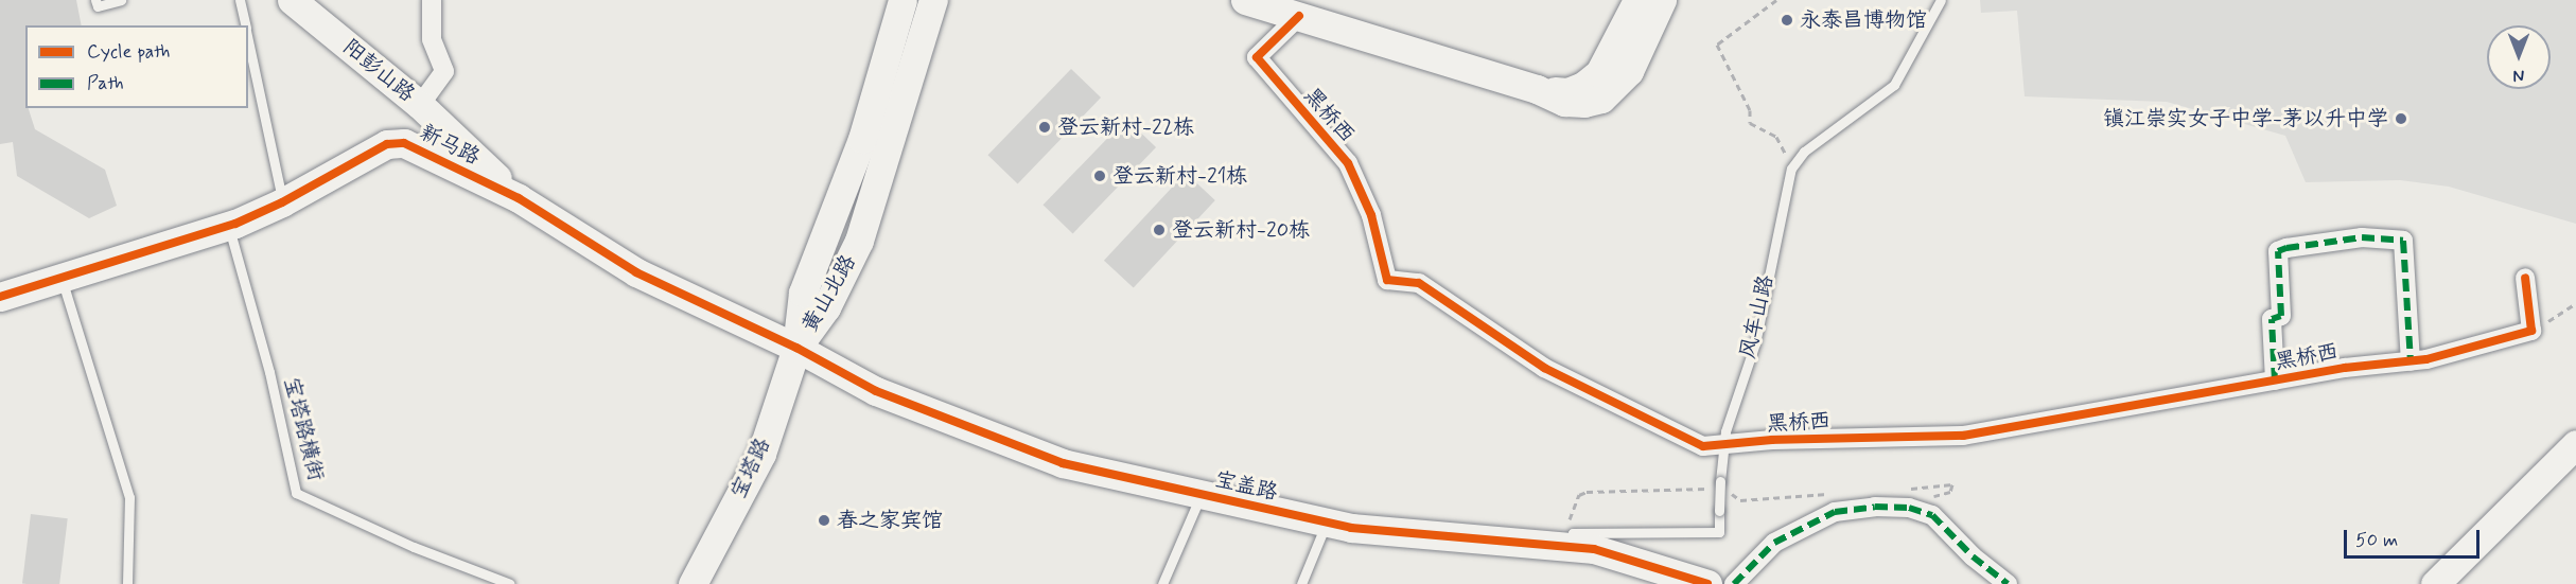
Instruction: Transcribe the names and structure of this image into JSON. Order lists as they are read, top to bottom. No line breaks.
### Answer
{"streets":{"street":["阳彭山路","黑桥西","新马路","黄山北路","宝塔路","宝盖路"],"lane":["风车山路","宝塔路横街"]},"crossings":[["阳彭山路","新马路"],["黑桥西","风车山路"],["新马路","黄山北路"],["新马路","宝塔路横街"],["新马路","宝塔路"],["新马路","宝盖路"],["黄山北路","宝塔路"],["黄山北路","宝盖路"],["风车山路","宝盖路"],["宝塔路","宝盖路"]],"places":["永泰昌博物馆","镇江崇实女子中学-茅以升中学","登云新村-22栋","登云新村-21栋","登云新村-20栋","春之家宾馆"],"legend":["Cycle path","Path"],"scale_bar":"50 m","north":"bottom"}
